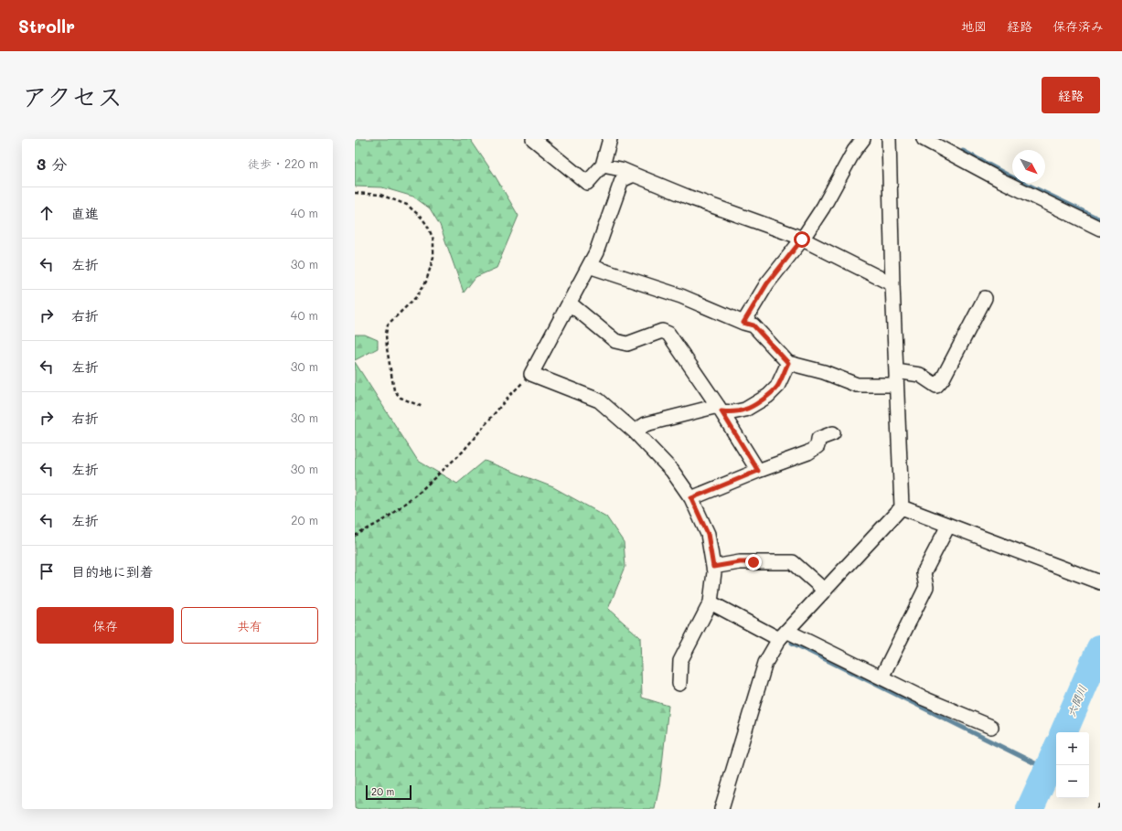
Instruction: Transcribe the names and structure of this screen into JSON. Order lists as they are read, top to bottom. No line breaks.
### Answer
{"water":["六間川"],"scale_bar":"20 m","north":"bottom right","page":{"header":"Strollr","nav":["地図","経路","保存済み"],"title":"アクセス","buttons":["経路",["保存","共有"]],"heading":["3 分","徒歩 · 220 m"],"list":[["直進","40 m"],["左折","30 m"],["右折","40 m"],["左折","30 m"],["右折","30 m"],["左折","30 m"],["左折","20 m"],"目的地に到着"],"map_buttons":["+","−"],"scale":"20 m"}}
